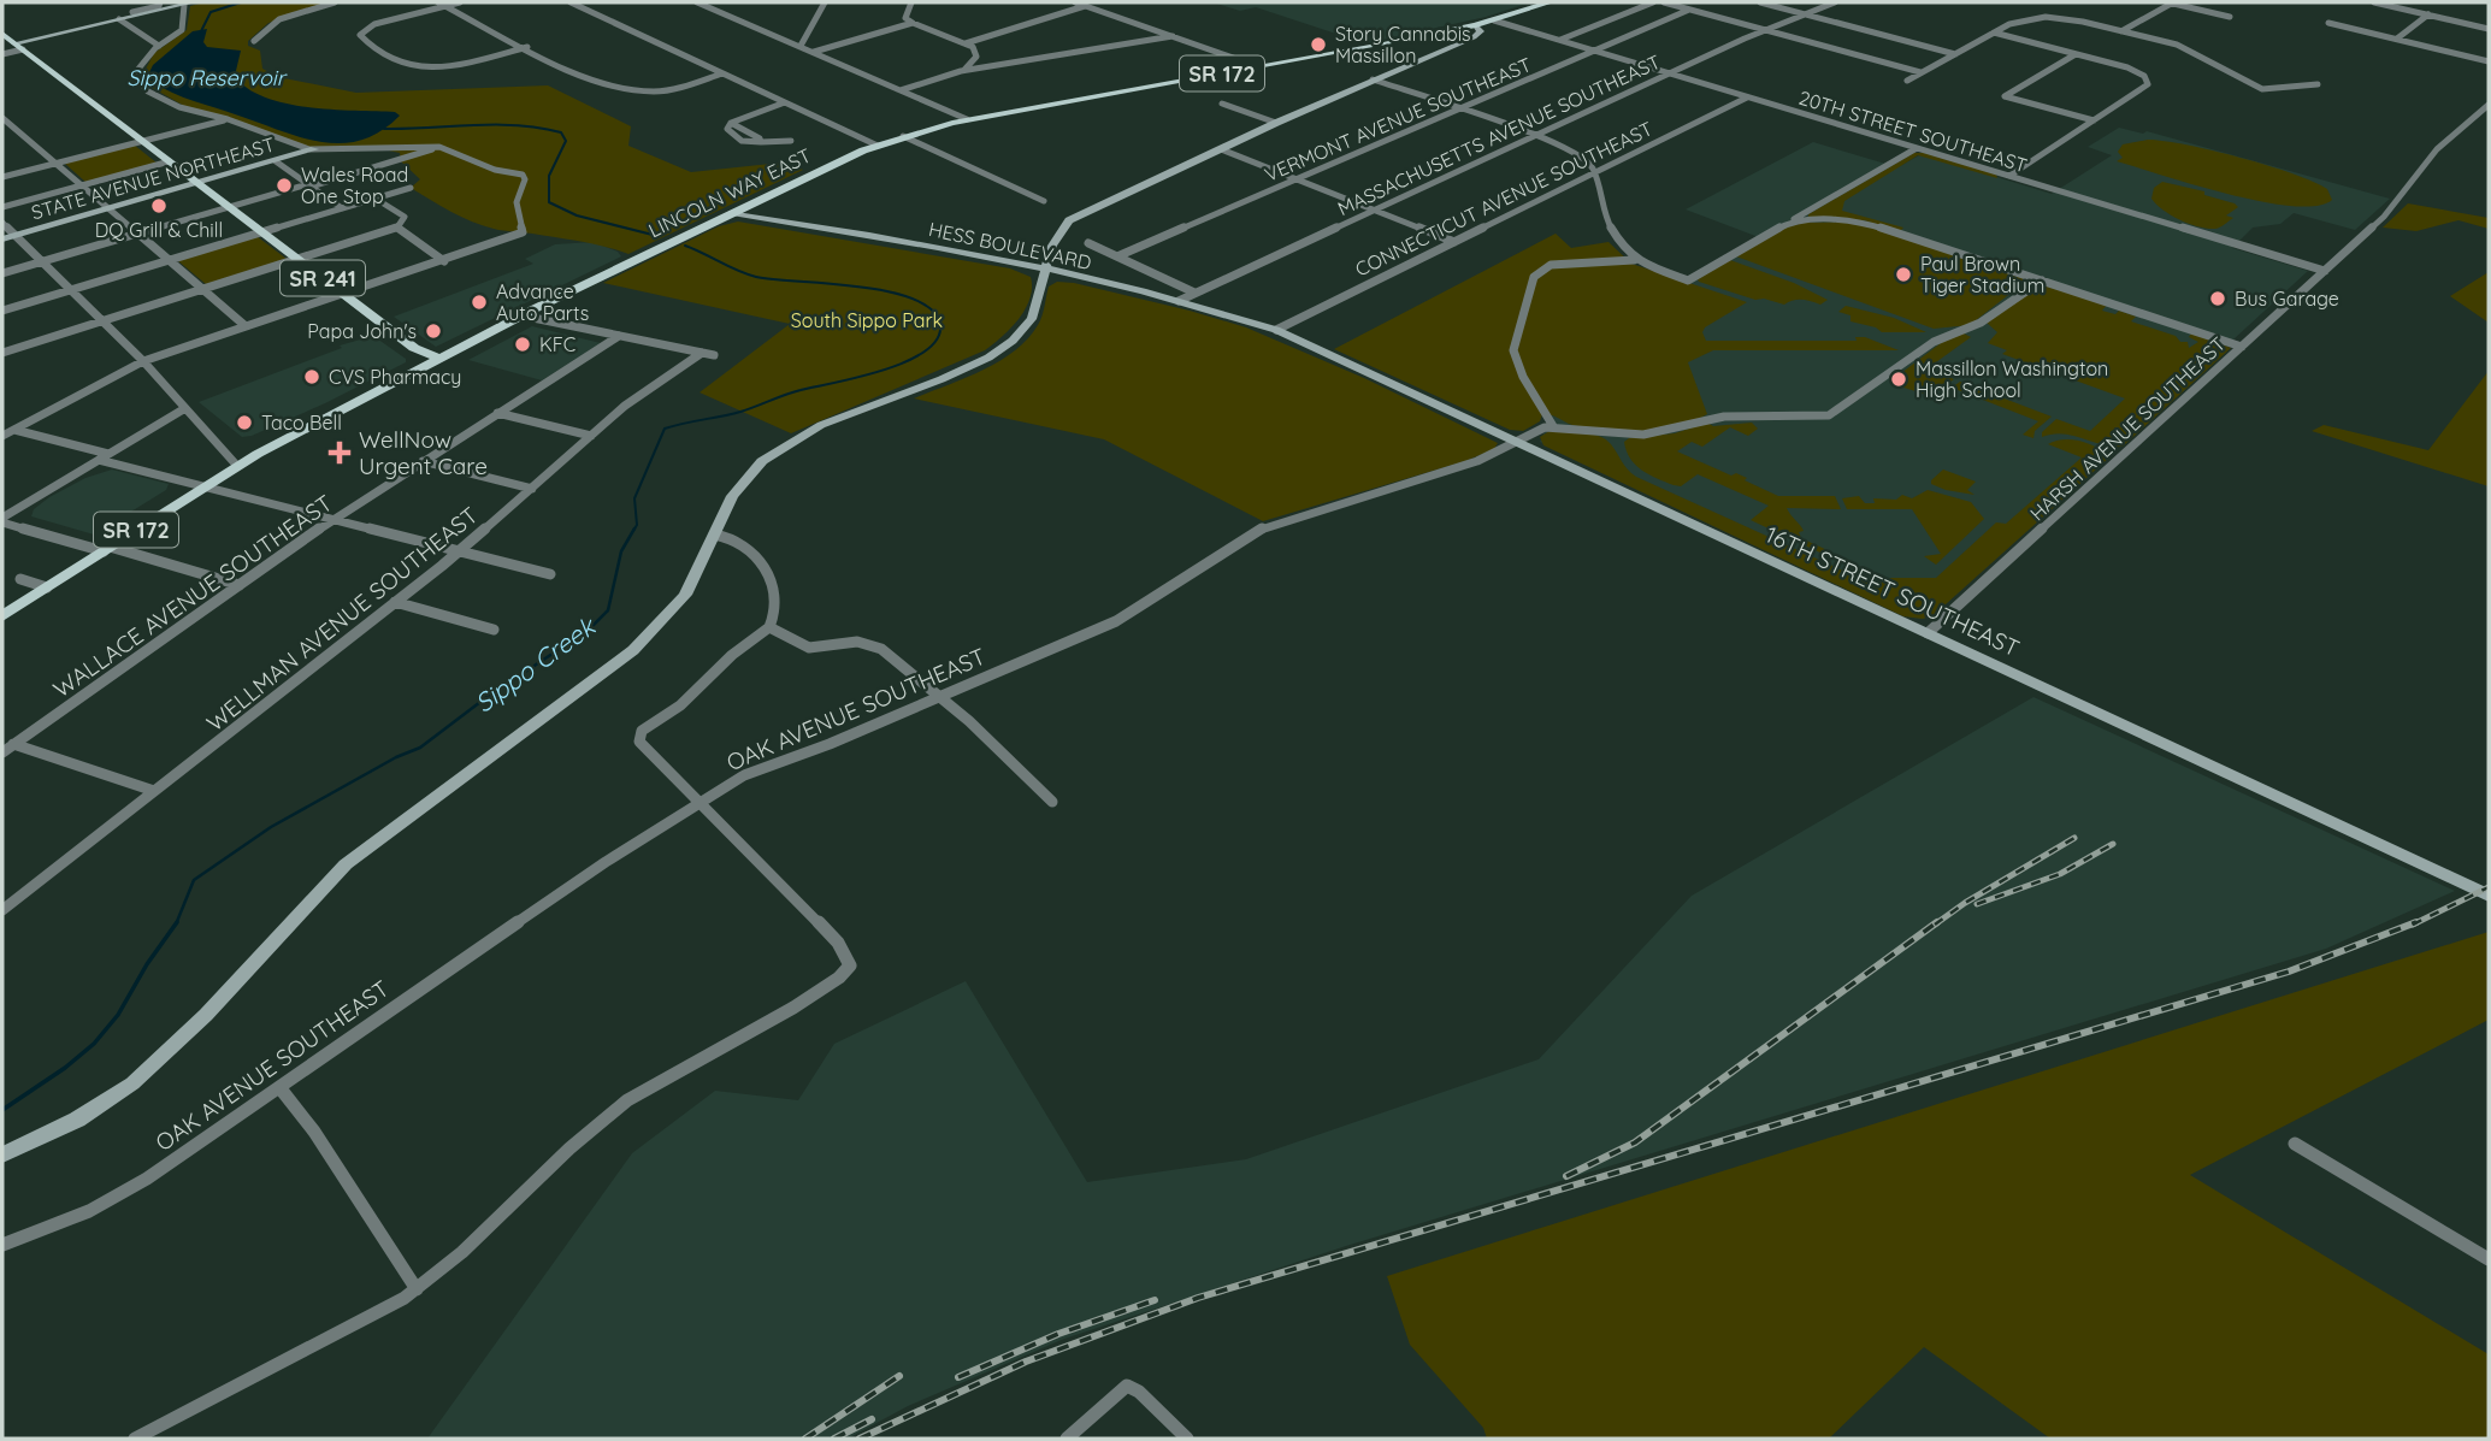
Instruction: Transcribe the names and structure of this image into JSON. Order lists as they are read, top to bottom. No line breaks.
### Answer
{"streets":{"main road":["SR 172","LINCOLN WAY EAST","SR 241"],"street":["VERMONT AVENUE SOUTHEAST","20TH STREET SOUTHEAST","MASSACHUSETTS AVENUE SOUTHEAST","STATE AVENUE NORTHEAST","CONNECTICUT AVENUE SOUTHEAST","HESS BOULEVARD","HARSH AVENUE SOUTHEAST","16TH STREET SOUTHEAST","WALLACE AVENUE SOUTHEAST","WELLMAN AVENUE SOUTHEAST","OAK AVENUE SOUTHEAST"]},"crossings":[["VERMONT AVENUE SOUTHEAST","20TH STREET SOUTHEAST"],["20TH STREET SOUTHEAST","MASSACHUSETTS AVENUE SOUTHEAST"],["20TH STREET SOUTHEAST","LINCOLN WAY EAST"],["20TH STREET SOUTHEAST","CONNECTICUT AVENUE SOUTHEAST"],["20TH STREET SOUTHEAST","HARSH AVENUE SOUTHEAST"],["MASSACHUSETTS AVENUE SOUTHEAST","HESS BOULEVARD"],["STATE AVENUE NORTHEAST","SR 241"],["LINCOLN WAY EAST","HESS BOULEVARD"],["LINCOLN WAY EAST","SR 241"],["CONNECTICUT AVENUE SOUTHEAST","HESS BOULEVARD"],["CONNECTICUT AVENUE SOUTHEAST","16TH STREET SOUTHEAST"],["HESS BOULEVARD","16TH STREET SOUTHEAST"],["HARSH AVENUE SOUTHEAST","16TH STREET SOUTHEAST"],["16TH STREET SOUTHEAST","OAK AVENUE SOUTHEAST"]],"water":["Sippo Reservoir","Sippo Creek"],"parks":["South Sippo Park"],"places":{"other":["Story Cannabis Massillon","Wales Road One Stop","DQ Grill & Chill","Paul Brown Tiger Stadium","Bus Garage","Advance Auto Parts","Papa John's","KFC","CVS Pharmacy","Massillon Washington High School","Taco Bell"],"health":["WellNow Urgent Care"]}}
